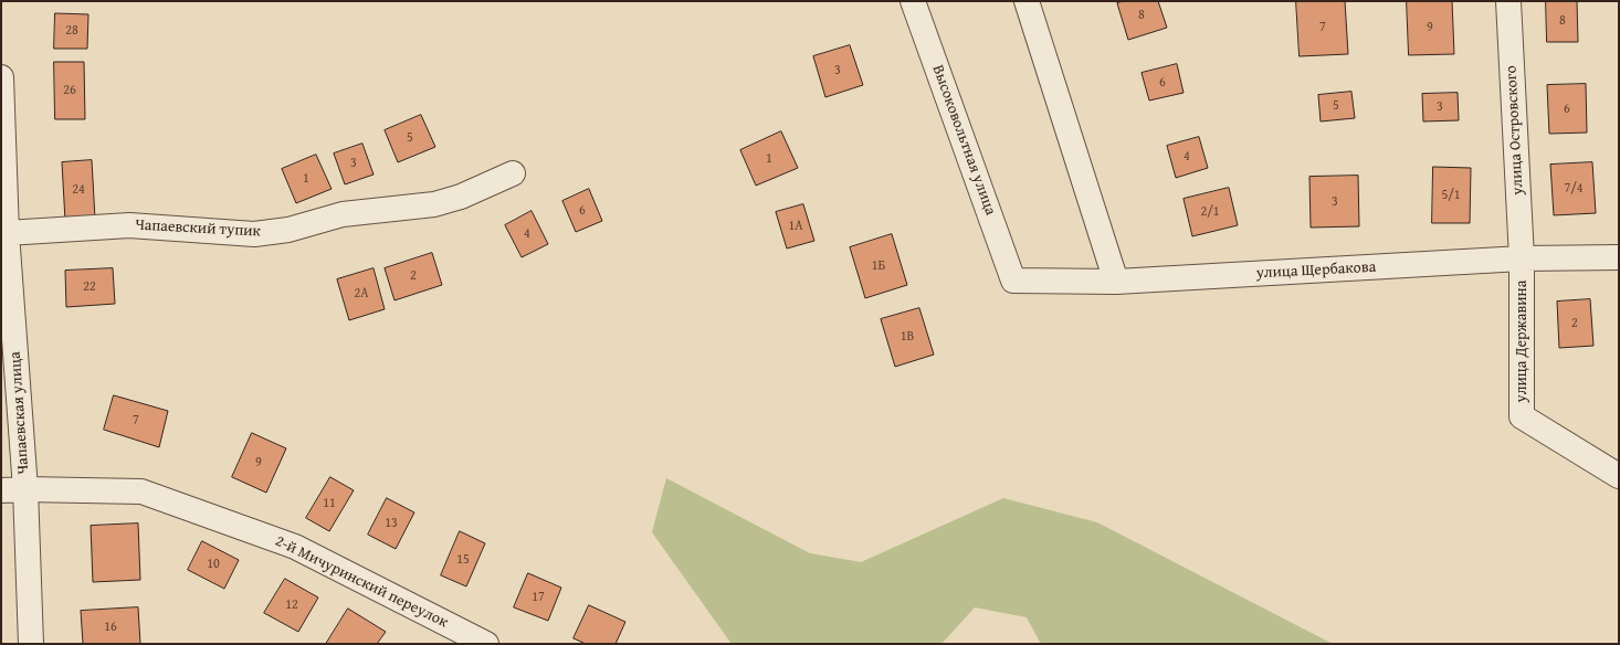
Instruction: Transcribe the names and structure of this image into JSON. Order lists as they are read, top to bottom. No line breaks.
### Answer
{"streets":{"street":["улица Островского","Высоковольтная улица","Чапаевский тупик","улица Щербакова","улица Державина","Чапаевская улица","2-й Мичуринский переулок"]},"crossings":[["улица Островского","улица Щербакова"],["улица Островского","улица Державина"],["Высоковольтная улица","улица Щербакова"],["Чапаевский тупик","Чапаевская улица"],["улица Щербакова","улица Державина"],["Чапаевская улица","2-й Мичуринский переулок"]],"house_numbers":["8","8","7","9","28","3","6","26","5","3","6","5","4","1","3","1","7/4","24","5/1","3","6","2/1","1А","4","1Б","2","22","2А","2","1В","7","9","11","13","15","10","17","12","16"]}
